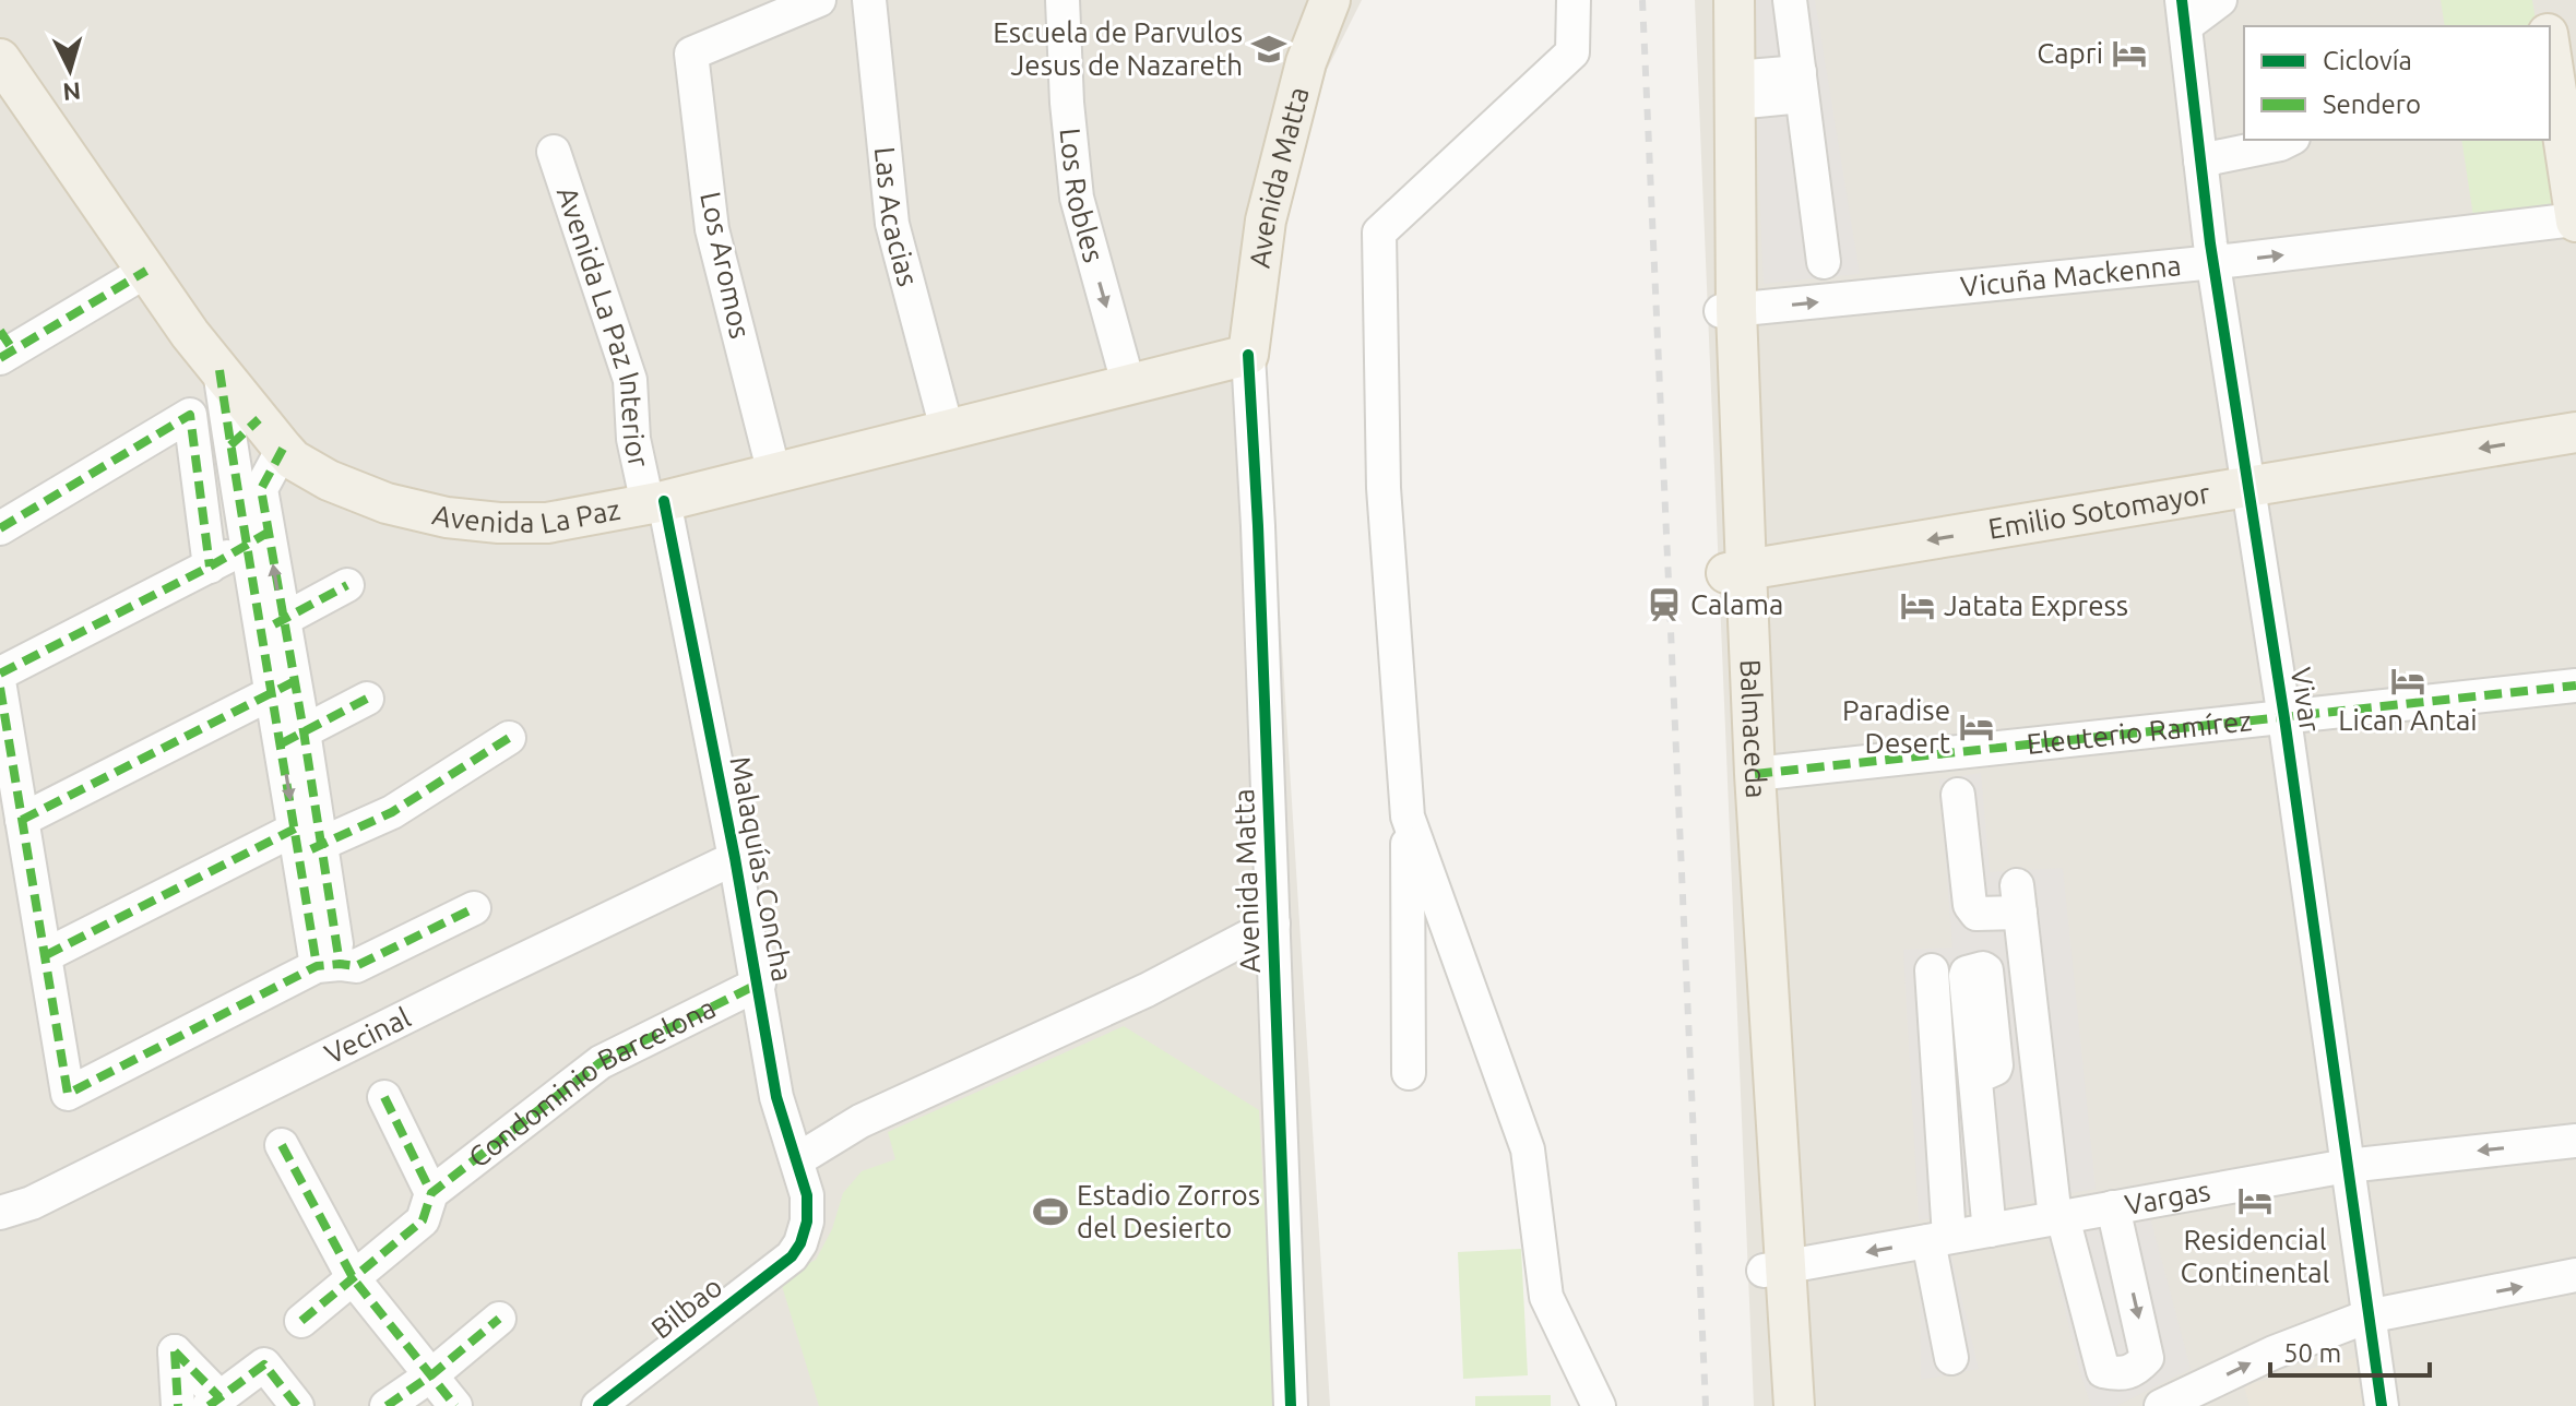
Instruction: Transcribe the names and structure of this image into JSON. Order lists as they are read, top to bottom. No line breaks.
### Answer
{"streets":{"main road":["Avenida Matta","Avenida La Paz","Emilio Sotomayor","Balmaceda"],"street":["Los Robles","Las Acacias","Los Aromos","Vicuña Mackenna","Avenida La Paz Interior","Vivar","Eleuterio Ramírez","Malaquías Concha","Vecinal","Condominio Barcelona","Vargas","Bilbao"]},"crossings":[["Avenida Matta","Avenida La Paz"],["Los Robles","Avenida La Paz"],["Las Acacias","Avenida La Paz"],["Los Aromos","Avenida La Paz"],["Vicuña Mackenna","Vivar"],["Vicuña Mackenna","Balmaceda"],["Avenida La Paz Interior","Avenida La Paz"],["Avenida La Paz Interior","Malaquías Concha"],["Avenida La Paz","Malaquías Concha"],["Emilio Sotomayor","Vivar"],["Emilio Sotomayor","Balmaceda"],["Vivar","Eleuterio Ramírez"],["Vivar","Vargas"],["Balmaceda","Eleuterio Ramírez"],["Balmaceda","Vargas"],["Malaquías Concha","Vecinal"],["Malaquías Concha","Condominio Barcelona"],["Malaquías Concha","Bilbao"]],"one_way":["Los Robles","Vicuña Mackenna","Emilio Sotomayor"],"places":{"school or university":["Escuela de Parvulos Jesus de Nazareth"],"hotel":["Capri","Jatata Express","Lican Antai","Paradise Desert","Residencial Continental"],"station":["Calama"],"sports":["Estadio Zorros del Desierto"]},"legend":["Ciclovía","Sendero"],"scale_bar":"50 m","north":"bottom"}
